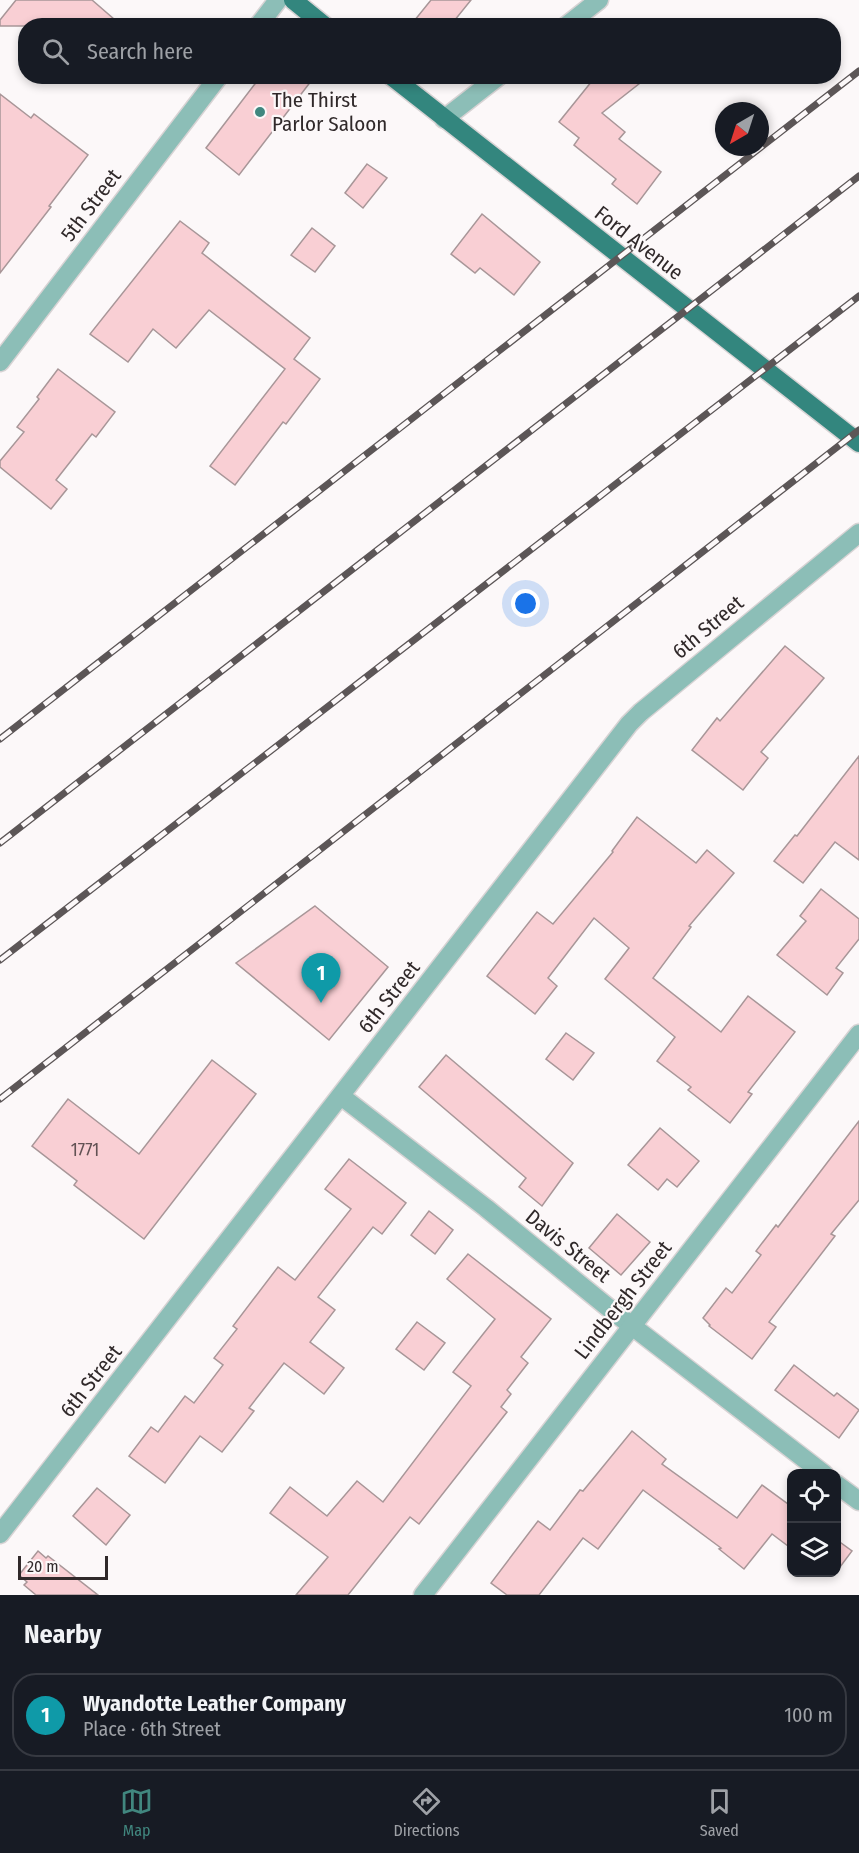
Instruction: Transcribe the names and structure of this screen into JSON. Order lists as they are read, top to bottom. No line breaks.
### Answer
{"streets":{"main road":["Ford Avenue"],"street":["5th Street","6th Street","Davis Street","Lindbergh Street"]},"crossings":[["6th Street","Davis Street"],["Davis Street","Lindbergh Street"]],"places":["The Thirst Parlor Saloon"],"house_numbers":["1771"],"scale_bar":"20 m","north":"bottom left","page":{"search":"Search here","pins":"1","scale":"20 m","heading":"Nearby","list":[{"mark":"1","name":"Wyandotte Leather Company","note":"Place · 6th Street","value":"100 m"}],"nav":["Map","Directions","Saved"]}}
